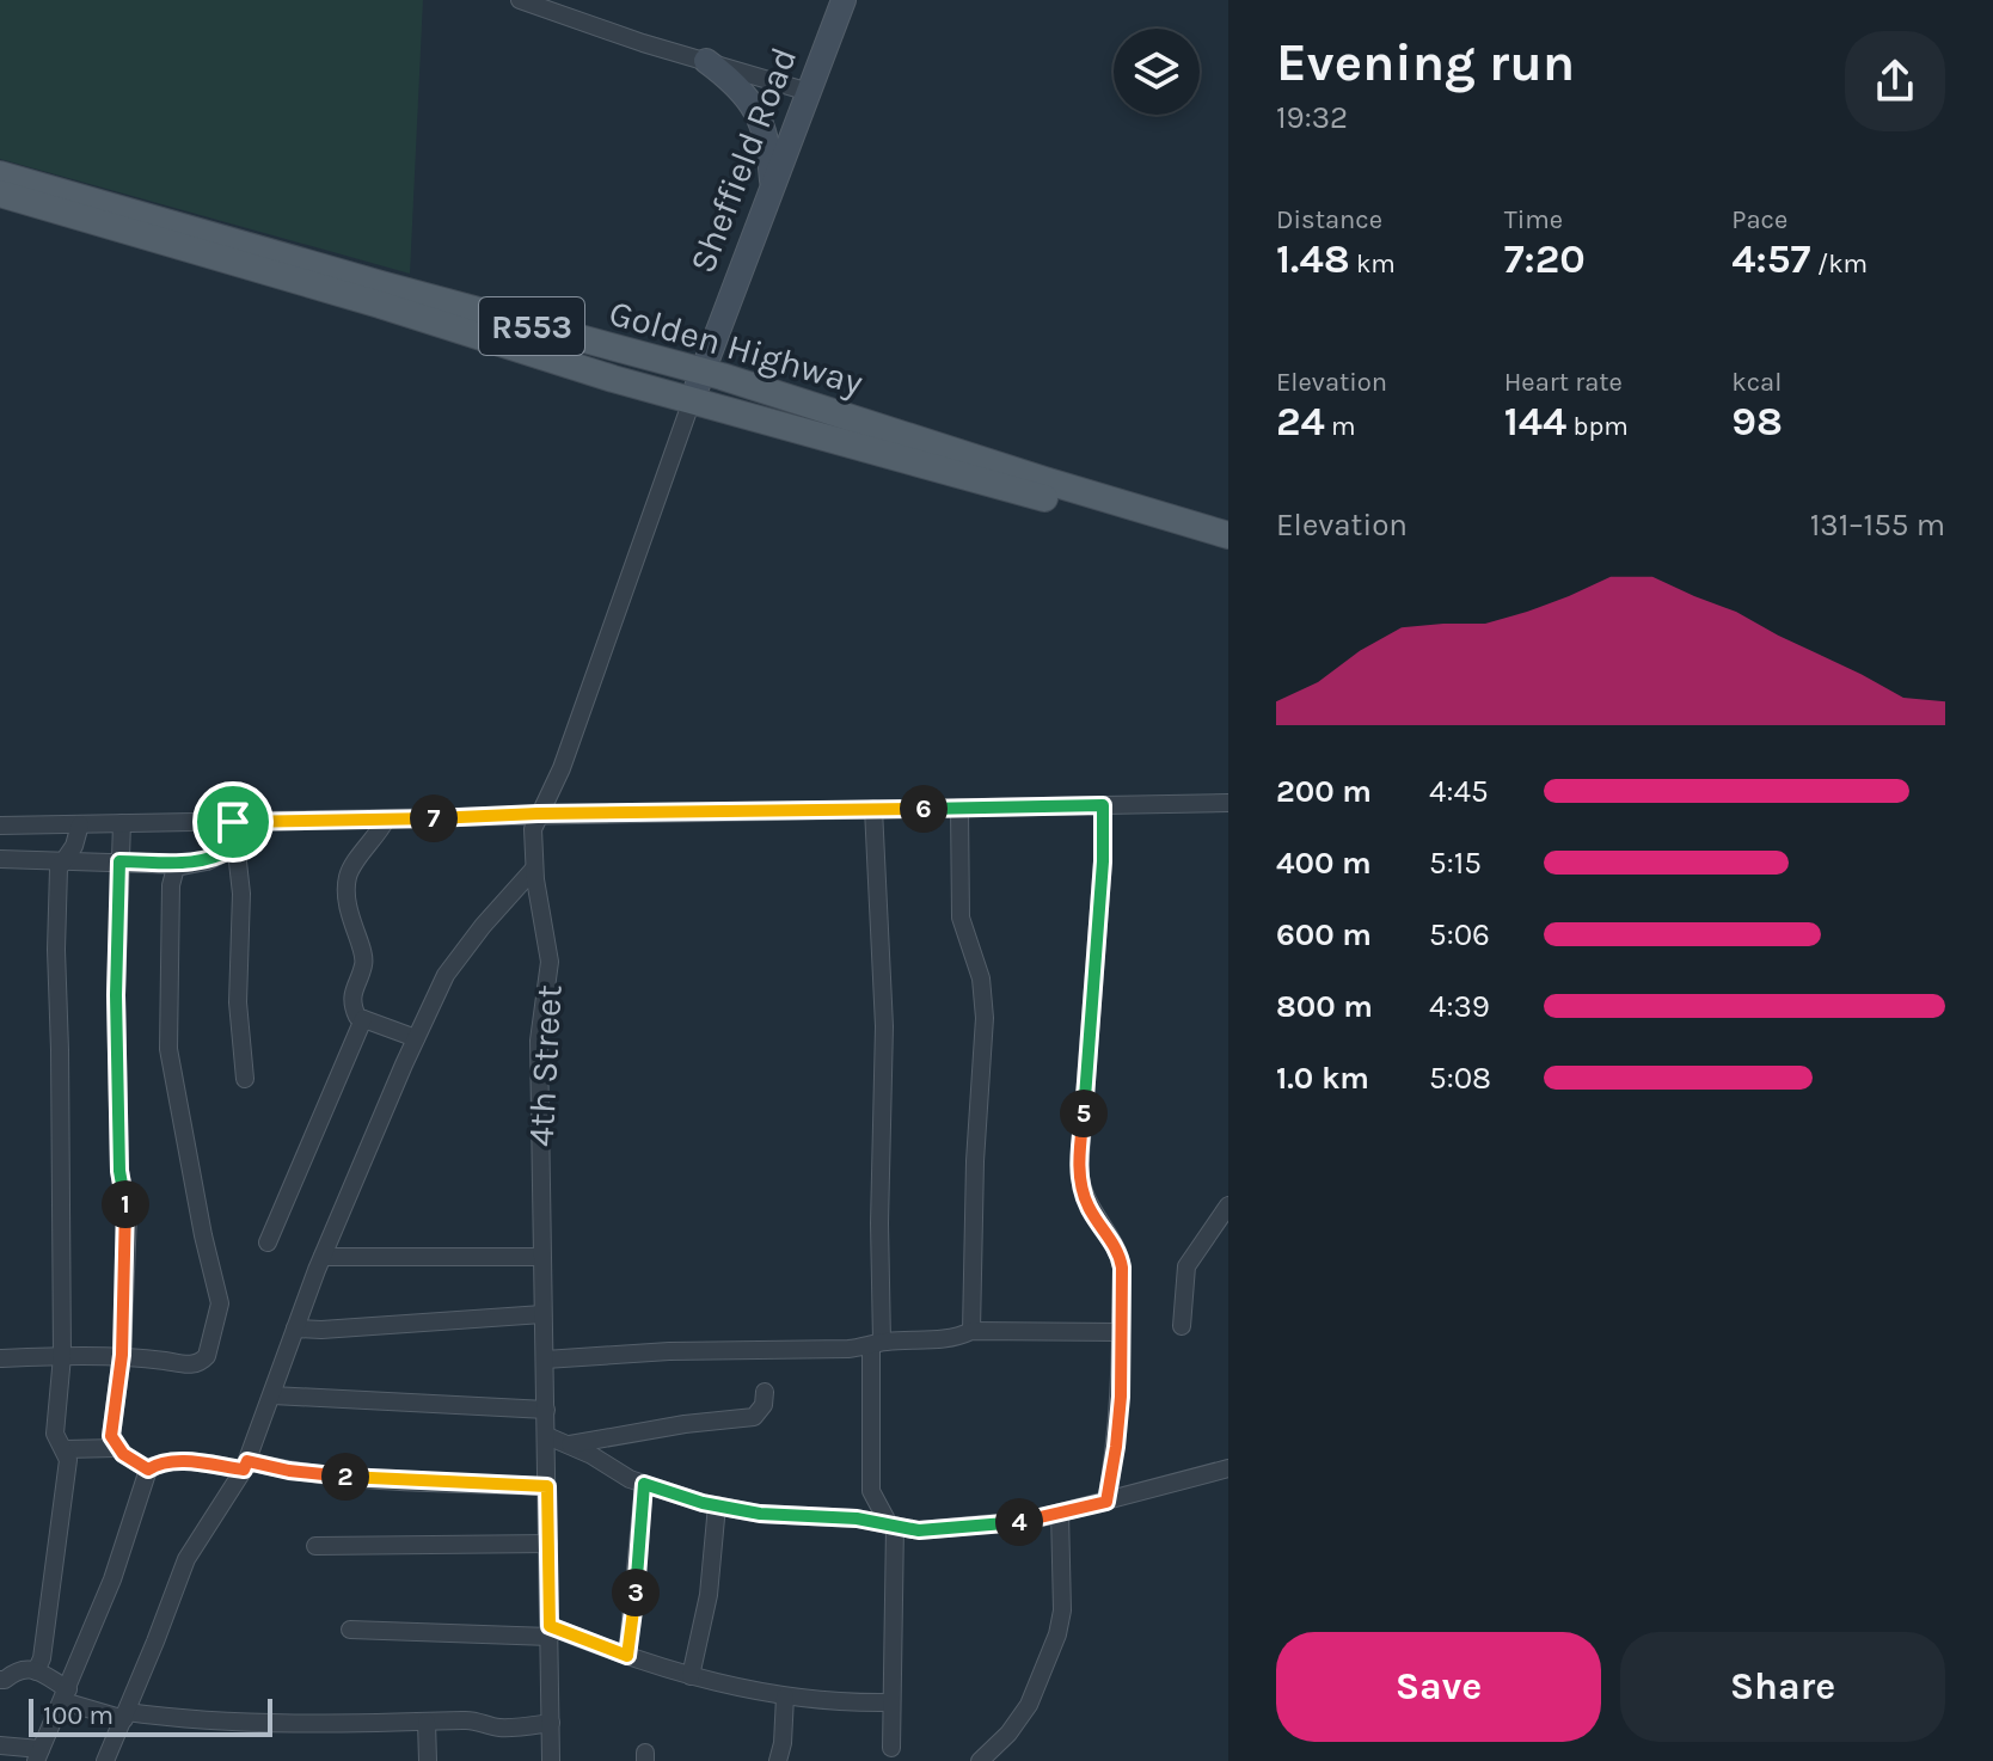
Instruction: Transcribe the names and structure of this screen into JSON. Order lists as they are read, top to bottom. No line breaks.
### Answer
{"streets":{"main road":["R553","Golden Highway"],"street":["Sheffield Road","4th Street"]},"crossings":[["Sheffield Road","Golden Highway"],["Sheffield Road","4th Street"],["Golden Highway","4th Street"]],"scale_bar":"100 m","page":{"heading":["Evening run","19:32"],"stats":[["Distance","1.48 km"],["Time","7:20"],["Pace","4:57 /km"],["Elevation","24 m"],["Heart rate","144 bpm"],["kcal","98"]],"chart":["Elevation","131–155 m"],"list":[{"name":"200 m","note":"4:45"},{"name":"400 m","note":"5:15"},{"name":"600 m","note":"5:06"},{"name":"800 m","note":"4:39"},{"name":"1.0 km","note":"5:08"}],"pins":["6","7","5","1","2","4","3"],"buttons":["Save","Share"],"scale":"100 m"}}
